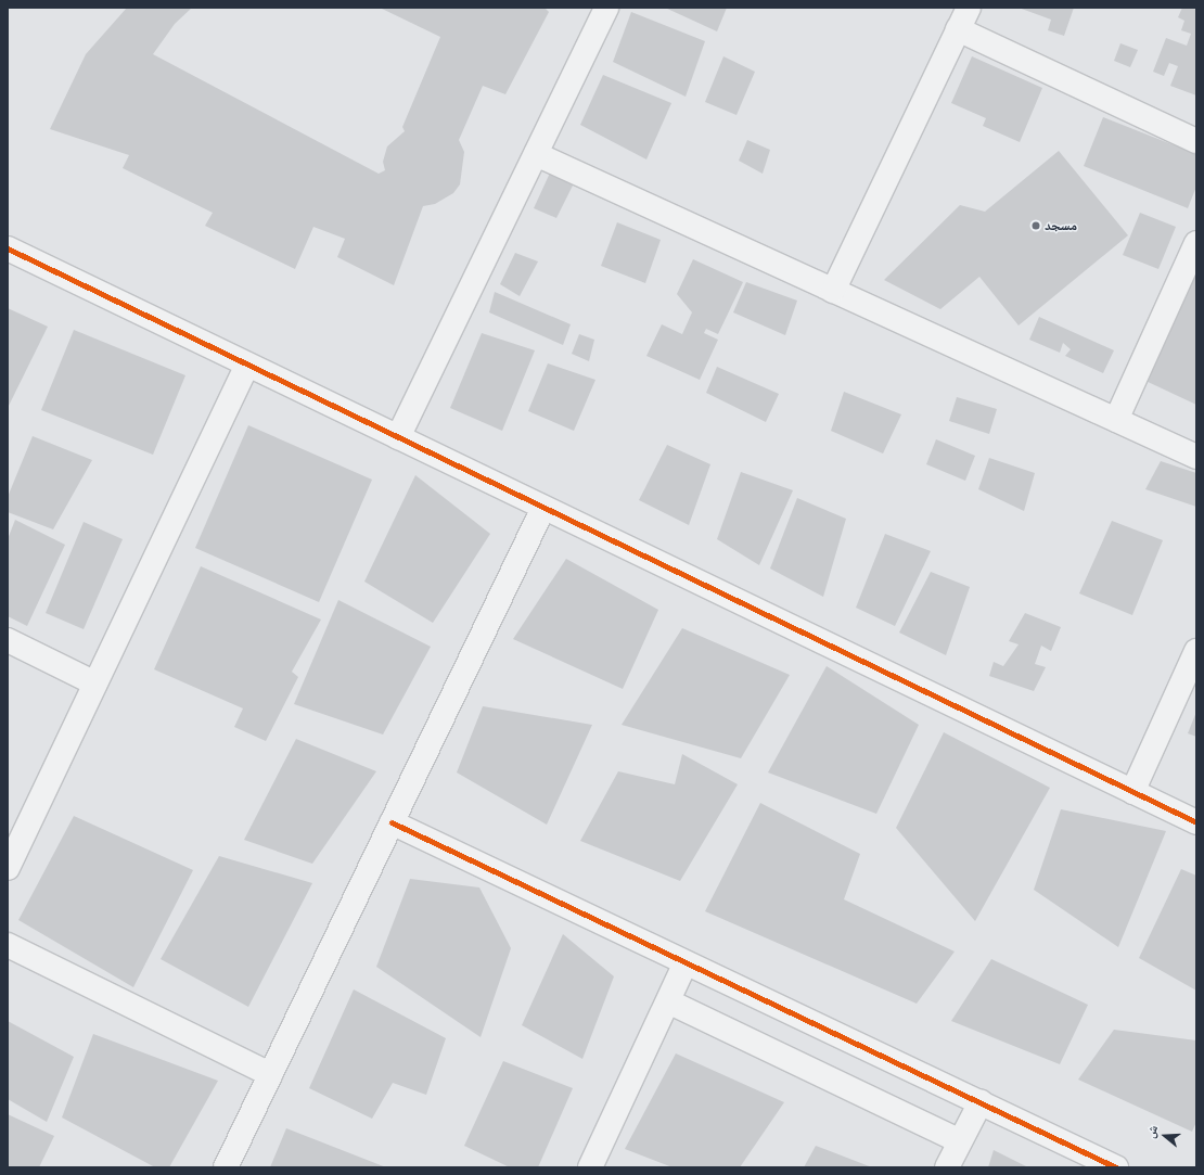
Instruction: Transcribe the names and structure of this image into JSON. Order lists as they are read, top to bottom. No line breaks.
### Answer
{"places":["مسجد"],"north":"left"}
